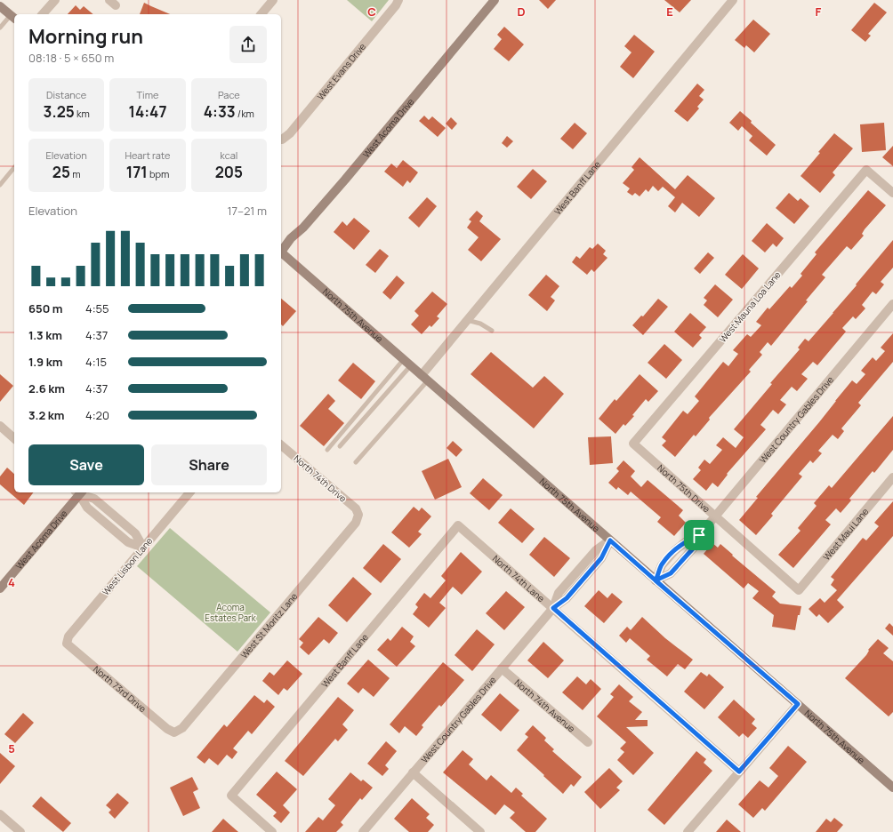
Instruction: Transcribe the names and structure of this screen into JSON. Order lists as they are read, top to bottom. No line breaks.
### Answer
{"streets":{"main road":["West Acoma Drive","North 75th Avenue"],"street":["West Evans Drive","West Banff Lane","West Mauna Loa Lane","West Country Gables Drive","North 74th Drive","North 75th Drive","West Maui Lane","West Lisbon Lane","North 74th Lane","West St Moritz Lane","North 73rd Drive","North 74th Avenue"]},"crossings":[["West Banff Lane","North 75th Avenue"],["West Banff Lane","North 74th Lane"],["West Mauna Loa Lane","North 75th Drive"],["North 75th Avenue","West Country Gables Drive"],["West Country Gables Drive","North 75th Drive"],["West Country Gables Drive","North 74th Lane"],["West Country Gables Drive","North 74th Avenue"],["North 74th Drive","West St Moritz Lane"],["North 75th Drive","West Maui Lane"],["West Lisbon Lane","North 73rd Drive"],["West St Moritz Lane","North 73rd Drive"]],"parks":["Acoma Estates Park"],"page":{"heading":["Morning run","08:18 · 5 × 650 m"],"stats":[["Distance","3.25 km"],["Time","14:47"],["Pace","4:33 /km"],["Elevation","25 m"],["Heart rate","171 bpm"],["kcal","205"]],"chart":["Elevation","17–21 m"],"list":[{"name":"650 m","note":"4:55"},{"name":"1.3 km","note":"4:37"},{"name":"1.9 km","note":"4:15"},{"name":"2.6 km","note":"4:37"},{"name":"3.2 km","note":"4:20"}],"buttons":["Save","Share"]},"grid":{"columns":["C","D","E","F"],"rows":["4","5"]}}
